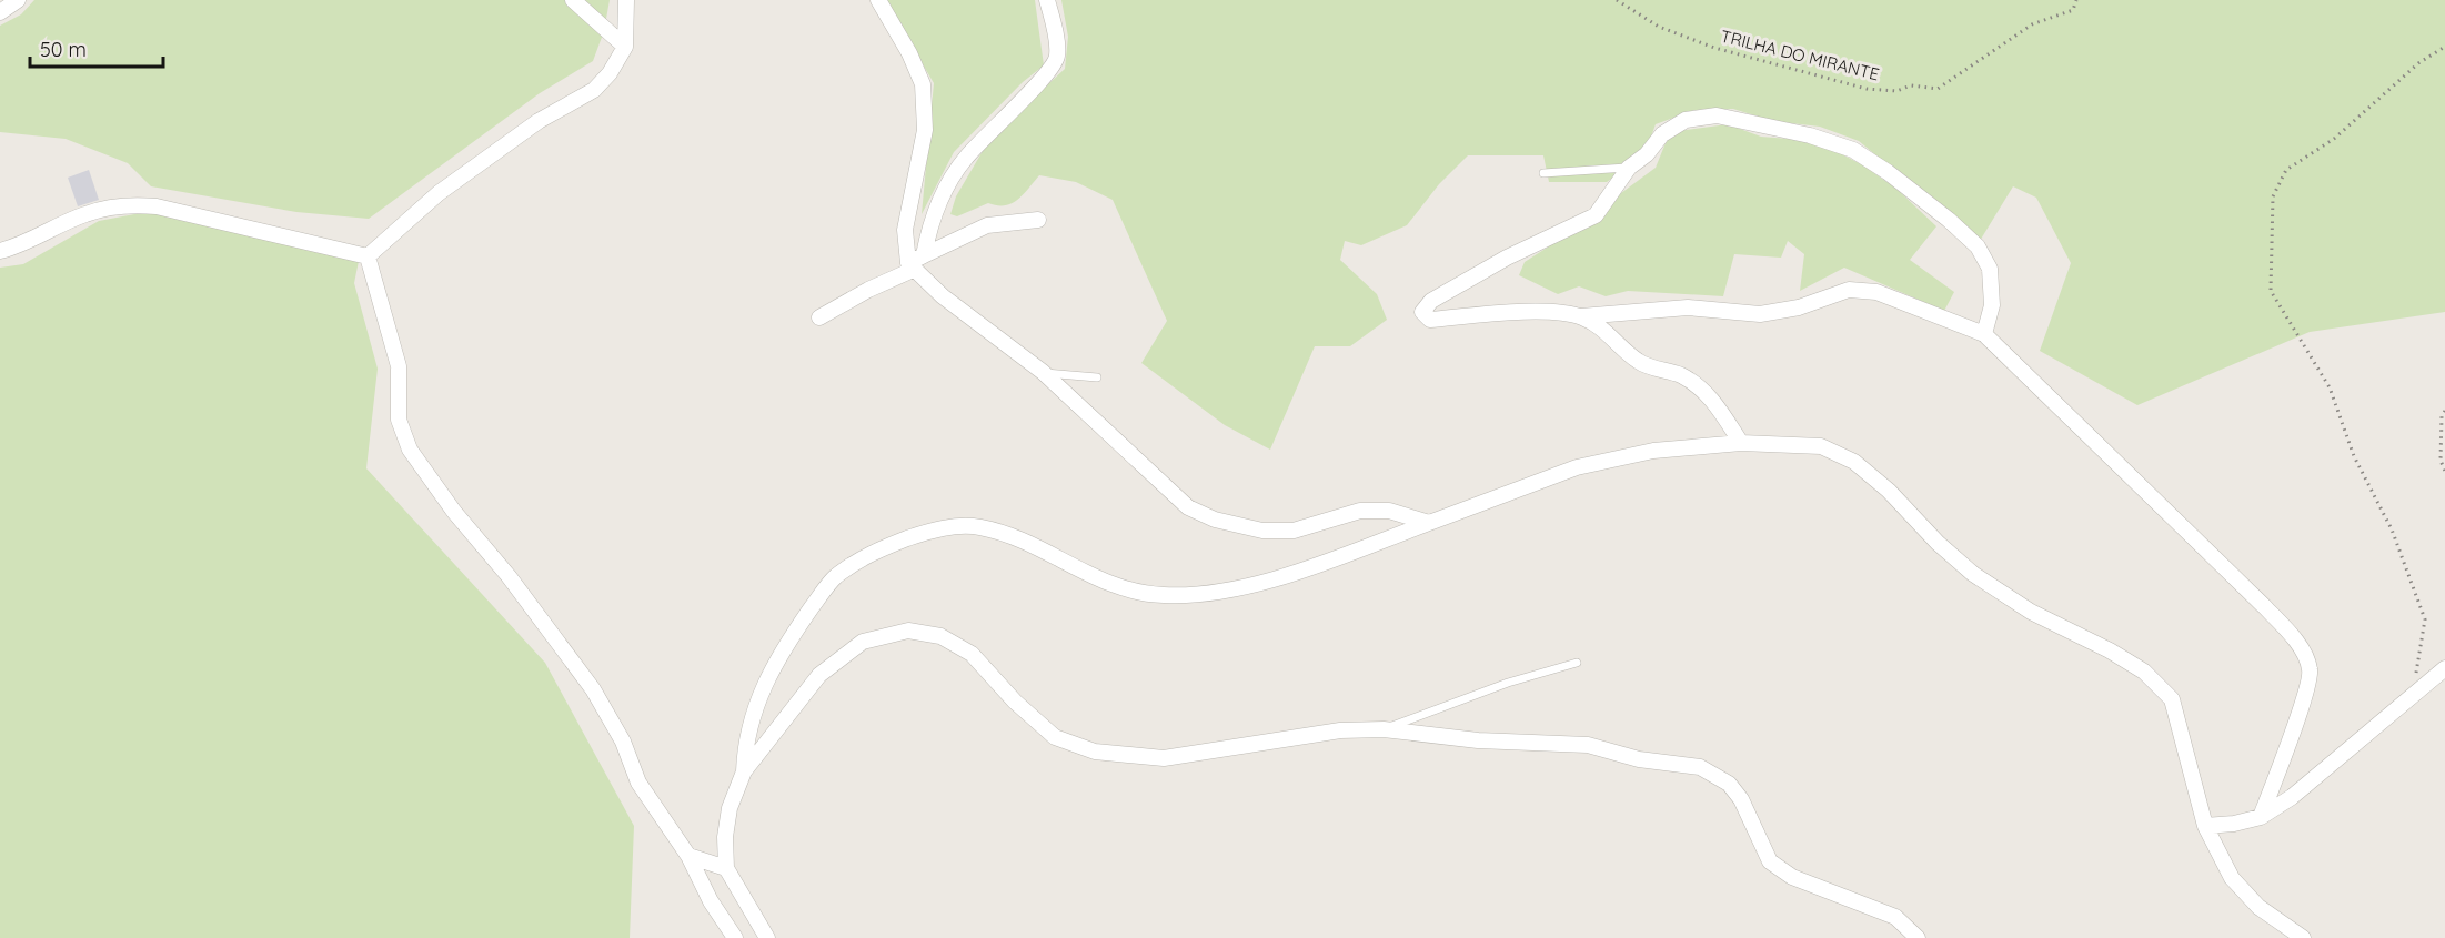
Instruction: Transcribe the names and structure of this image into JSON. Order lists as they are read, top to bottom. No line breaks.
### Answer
{"streets":{"path":["TRILHA DO MIRANTE"]},"scale_bar":"50 m"}
